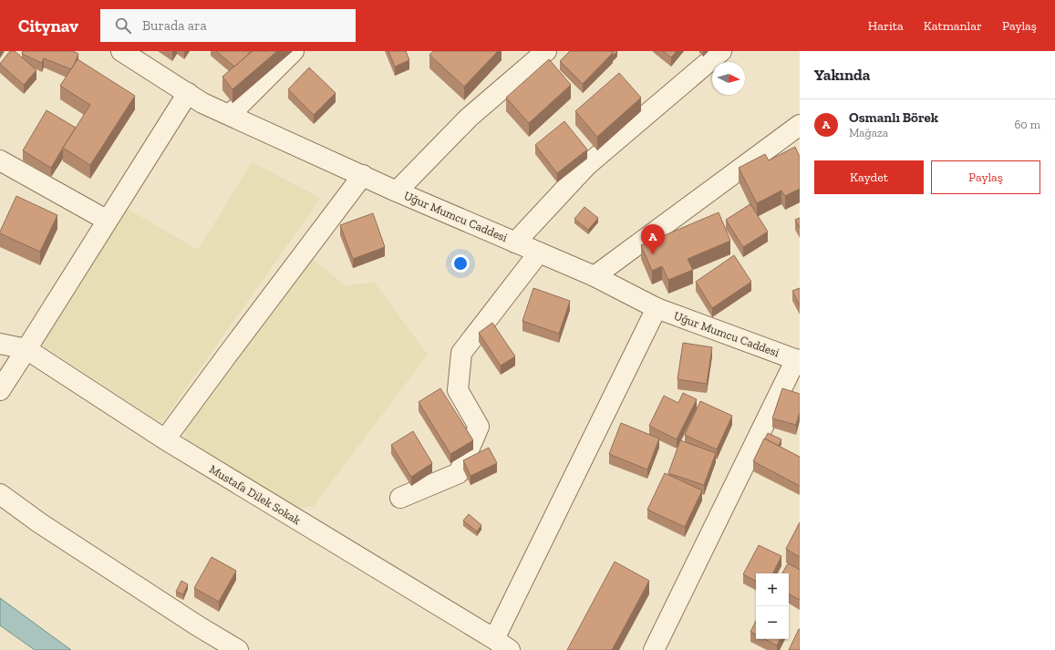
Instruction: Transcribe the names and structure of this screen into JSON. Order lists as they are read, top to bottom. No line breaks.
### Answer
{"streets":{"street":["Uğur Mumcu Caddesi","Mustafa Dilek Sokak"]},"north":"right","page":{"header":"Citynav","search":"Burada ara","nav":["Harita","Katmanlar","Paylaş"],"heading":"Yakında","list":[{"mark":"A","name":"Osmanlı Börek","note":"Mağaza","value":"60 m"}],"buttons":["Kaydet","Paylaş"],"pins":"A","map_buttons":["+","−"]}}
